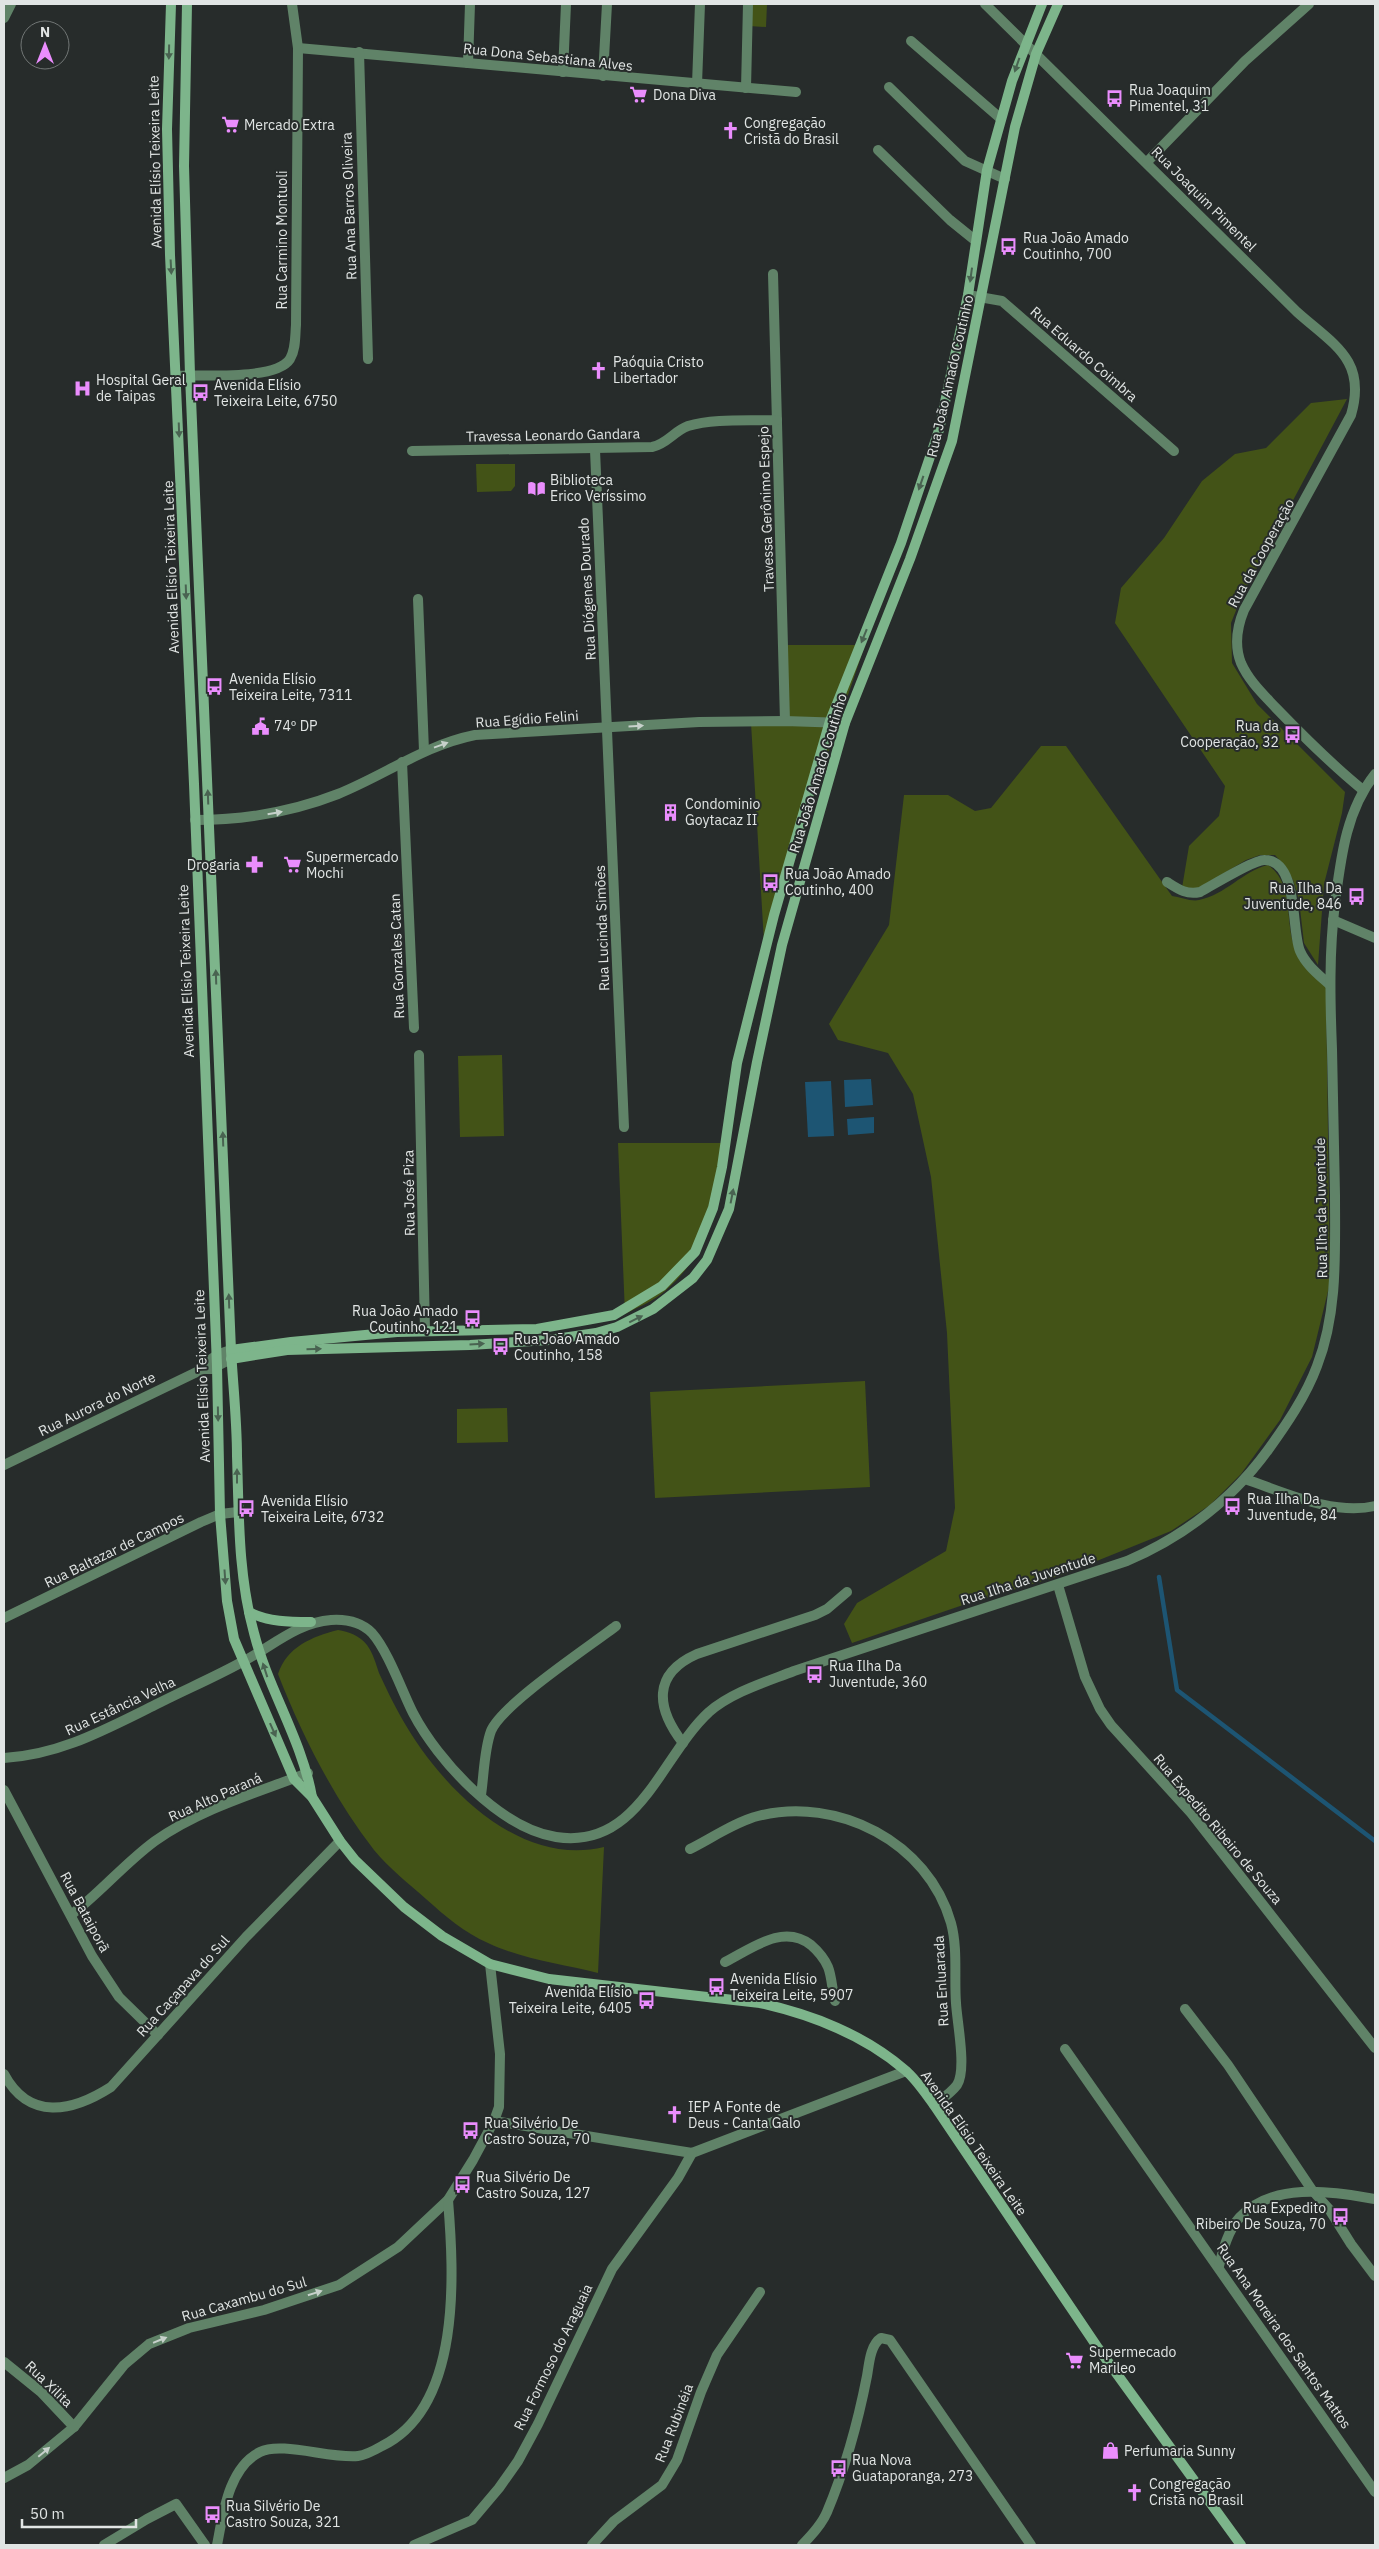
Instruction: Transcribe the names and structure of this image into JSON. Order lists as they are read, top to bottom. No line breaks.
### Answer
{"streets":{"main road":["Avenida Elísio Teixeira Leite","Rua João Amado Coutinho"],"street":["Rua Dona Sebastiana Alves","Rua Joaquim Pimentel","Rua Ana Barros Oliveira","Rua Carmino Montuoli","Rua Eduardo Coimbra","Travessa Leonardo Gandara","Travessa Gerônimo Espejo","Rua da Cooperação","Rua Diógenes Dourado","Rua Egídio Felini","Rua Lucinda Simões","Rua Gonzales Catan","Rua José Piza","Rua Ilha da Juventude","Rua Aurora do Norte","Rua Baltazar de Campos","Rua Estância Velha","Rua Alto Paraná","Rua Expedito Ribeiro de Souza","Rua Bataiporã","Rua Enluarada","Rua Caçapava do Sul","Rua Caxambu do Sul","Rua Ana Moreira dos Santos Mattos","Rua Formoso do Araguaia","Rua Xilita","Rua Rubinéia"]},"crossings":[["Rua Dona Sebastiana Alves","Rua Ana Barros Oliveira"],["Rua Dona Sebastiana Alves","Rua Carmino Montuoli"],["Avenida Elísio Teixeira Leite","Rua Carmino Montuoli"],["Avenida Elísio Teixeira Leite","Rua João Amado Coutinho"],["Avenida Elísio Teixeira Leite","Rua Egídio Felini"],["Avenida Elísio Teixeira Leite","Rua Ilha da Juventude"],["Avenida Elísio Teixeira Leite","Rua Aurora do Norte"],["Avenida Elísio Teixeira Leite","Rua Baltazar de Campos"],["Avenida Elísio Teixeira Leite","Rua Estância Velha"],["Avenida Elísio Teixeira Leite","Rua Alto Paraná"],["Avenida Elísio Teixeira Leite","Rua Enluarada"],["Avenida Elísio Teixeira Leite","Rua Caçapava do Sul"],["Avenida Elísio Teixeira Leite","Rua Caxambu do Sul"],["Rua Joaquim Pimentel","Rua João Amado Coutinho"],["Rua Joaquim Pimentel","Rua da Cooperação"],["Rua Eduardo Coimbra","Rua João Amado Coutinho"],["Rua João Amado Coutinho","Rua Egídio Felini"],["Rua João Amado Coutinho","Rua José Piza"],["Rua João Amado Coutinho","Rua Aurora do Norte"],["Travessa Leonardo Gandara","Travessa Gerônimo Espejo"],["Travessa Leonardo Gandara","Rua Diógenes Dourado"],["Travessa Gerônimo Espejo","Rua Egídio Felini"],["Rua da Cooperação","Rua Ilha da Juventude"],["Rua Diógenes Dourado","Rua Egídio Felini"],["Rua Diógenes Dourado","Rua Lucinda Simões"],["Rua Egídio Felini","Rua Lucinda Simões"],["Rua Egídio Felini","Rua Gonzales Catan"],["Rua Ilha da Juventude","Rua Estância Velha"],["Rua Ilha da Juventude","Rua Expedito Ribeiro de Souza"],["Rua Alto Paraná","Rua Bataiporã"],["Rua Bataiporã","Rua Caçapava do Sul"],["Rua Caxambu do Sul","Rua Xilita"]],"one_way":["Rua Egídio Felini","Rua Caxambu do Sul"],"places":{"supermarket":["Dona Diva","Mercado Extra","Supermercado Mochi","Supermecado Marileo"],"bus stop":["Rua Joaquim Pimentel, 31","Rua João Amado Coutinho, 700","Avenida Elísio Teixeira Leite, 6750","Avenida Elísio Teixeira Leite, 7311","Rua da Cooperação, 32","Rua João Amado Coutinho, 400","Rua Ilha Da Juventude, 846","Rua João Amado Coutinho, 121","Rua João Amado Coutinho, 158","Rua Ilha Da Juventude, 84","Avenida Elísio Teixeira Leite, 6732","Rua Ilha Da Juventude, 360","Avenida Elísio Teixeira Leite, 5907","Avenida Elísio Teixeira Leite, 6405","Rua Silvério De Castro Souza, 70","Rua Silvério De Castro Souza, 127","Rua Expedito Ribeiro De Souza, 70","Rua Nova Guataporanga, 273","Rua Silvério De Castro Souza, 321"],"church":["Congregação Cristã do Brasil","Paóquia Cristo Libertador","IEP A Fonte de Deus - Canta Galo","Congregação Cristã no Brasil"],"hospital":["Hospital Geral de Taipas"],"library":["Biblioteca Erico Veríssimo"],"public building":["74º DP"],"building":["Condominio Goytacaz II"],"pharmacy":["Drogaria"],"shop":["Perfumaria Sunny"]},"scale_bar":"50 m","north":"top"}
